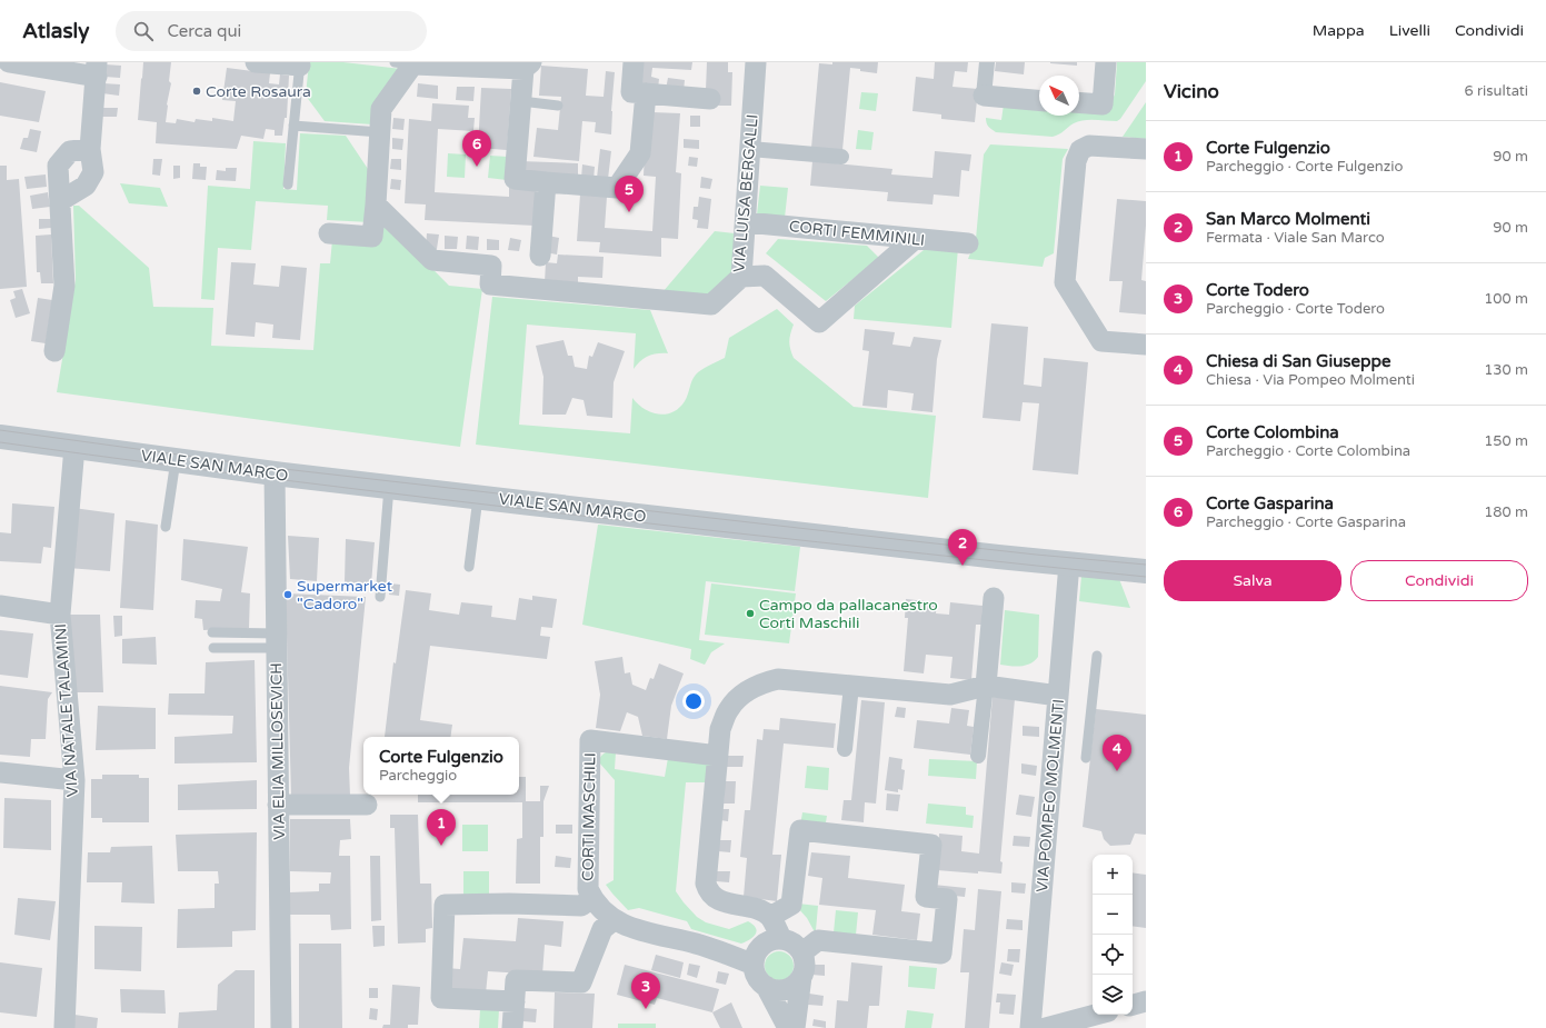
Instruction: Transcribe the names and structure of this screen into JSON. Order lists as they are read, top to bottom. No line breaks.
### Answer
{"streets":{"street":["VIA LUISA BERGALLI","CORTI FEMMINILI","VIALE SAN MARCO","VIA NATALE TALAMINI","VIA ELIA MILLOSEVICH","VIA POMPEO MOLMENTI","CORTI MASCHILI"]},"crossings":[["VIA LUISA BERGALLI","CORTI FEMMINILI"],["VIALE SAN MARCO","VIA NATALE TALAMINI"],["VIALE SAN MARCO","VIA ELIA MILLOSEVICH"],["VIALE SAN MARCO","VIA POMPEO MOLMENTI"]],"places":["Corte Rosaura","Supermarket \"Cadoro\"","Campo da pallacanestro Corti Maschili"],"north":"top left","page":{"header":"Atlasly","search":"Cerca qui","nav":["Mappa","Livelli","Condividi"],"heading":["Vicino","6 risultati"],"list":[{"mark":"1","name":"Corte Fulgenzio","note":"Parcheggio · Corte Fulgenzio","value":"90 m"},{"mark":"2","name":"San Marco Molmenti","note":"Fermata · Viale San Marco","value":"90 m"},{"mark":"3","name":"Corte Todero","note":"Parcheggio · Corte Todero","value":"100 m"},{"mark":"4","name":"Chiesa di San Giuseppe","note":"Chiesa · Via Pompeo Molmenti","value":"130 m"},{"mark":"5","name":"Corte Colombina","note":"Parcheggio · Corte Colombina","value":"150 m"},{"mark":"6","name":"Corte Gasparina","note":"Parcheggio · Corte Gasparina","value":"180 m"}],"pins":["6","5","2","4","1","3"],"buttons":["Salva","Condividi"],"popup":["Corte Fulgenzio","Parcheggio"],"map_buttons":["+","−"]}}
